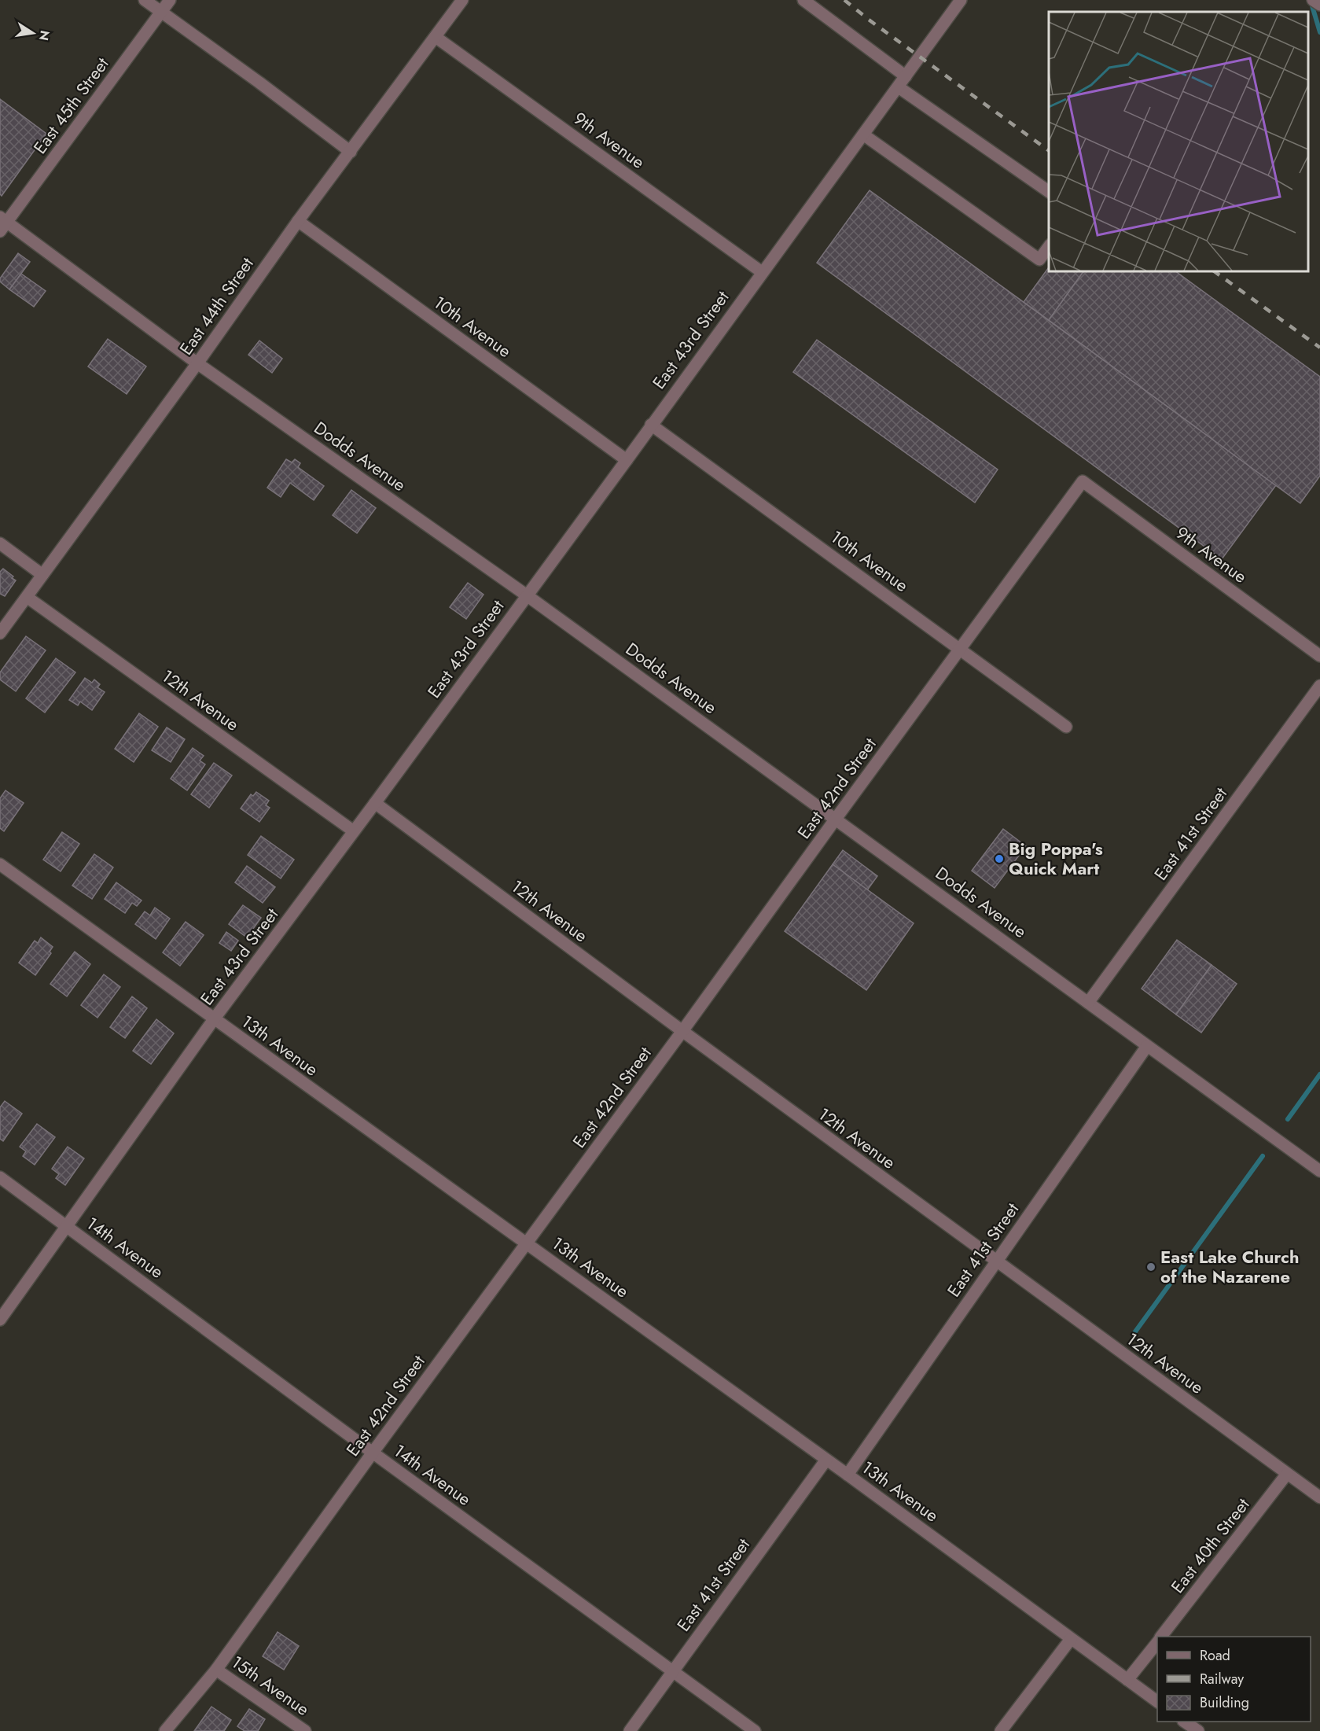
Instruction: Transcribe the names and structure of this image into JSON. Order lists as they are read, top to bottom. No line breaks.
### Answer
{"streets":{"street":["East 45th Street","9th Avenue","East 44th Street","10th Avenue","East 43rd Street","Dodds Avenue","12th Avenue","East 42nd Street","East 41st Street","13th Avenue","14th Avenue","East 40th Street","15th Avenue"]},"crossings":[["East 45th Street","Dodds Avenue"],["9th Avenue","East 44th Street"],["9th Avenue","East 43rd Street"],["9th Avenue","East 42nd Street"],["East 44th Street","10th Avenue"],["East 44th Street","Dodds Avenue"],["East 44th Street","12th Avenue"],["10th Avenue","East 43rd Street"],["10th Avenue","East 42nd Street"],["East 43rd Street","Dodds Avenue"],["East 43rd Street","12th Avenue"],["East 43rd Street","13th Avenue"],["East 43rd Street","14th Avenue"],["Dodds Avenue","East 42nd Street"],["Dodds Avenue","East 41st Street"],["12th Avenue","East 42nd Street"],["12th Avenue","East 41st Street"],["12th Avenue","East 40th Street"],["East 42nd Street","13th Avenue"],["East 42nd Street","14th Avenue"],["East 42nd Street","15th Avenue"],["East 41st Street","13th Avenue"],["East 41st Street","14th Avenue"],["13th Avenue","East 40th Street"]],"places":["Big Poppa's Quick Mart","East Lake Church of the Nazarene"],"legend":["Road","Railway","Building"],"north":"right"}
